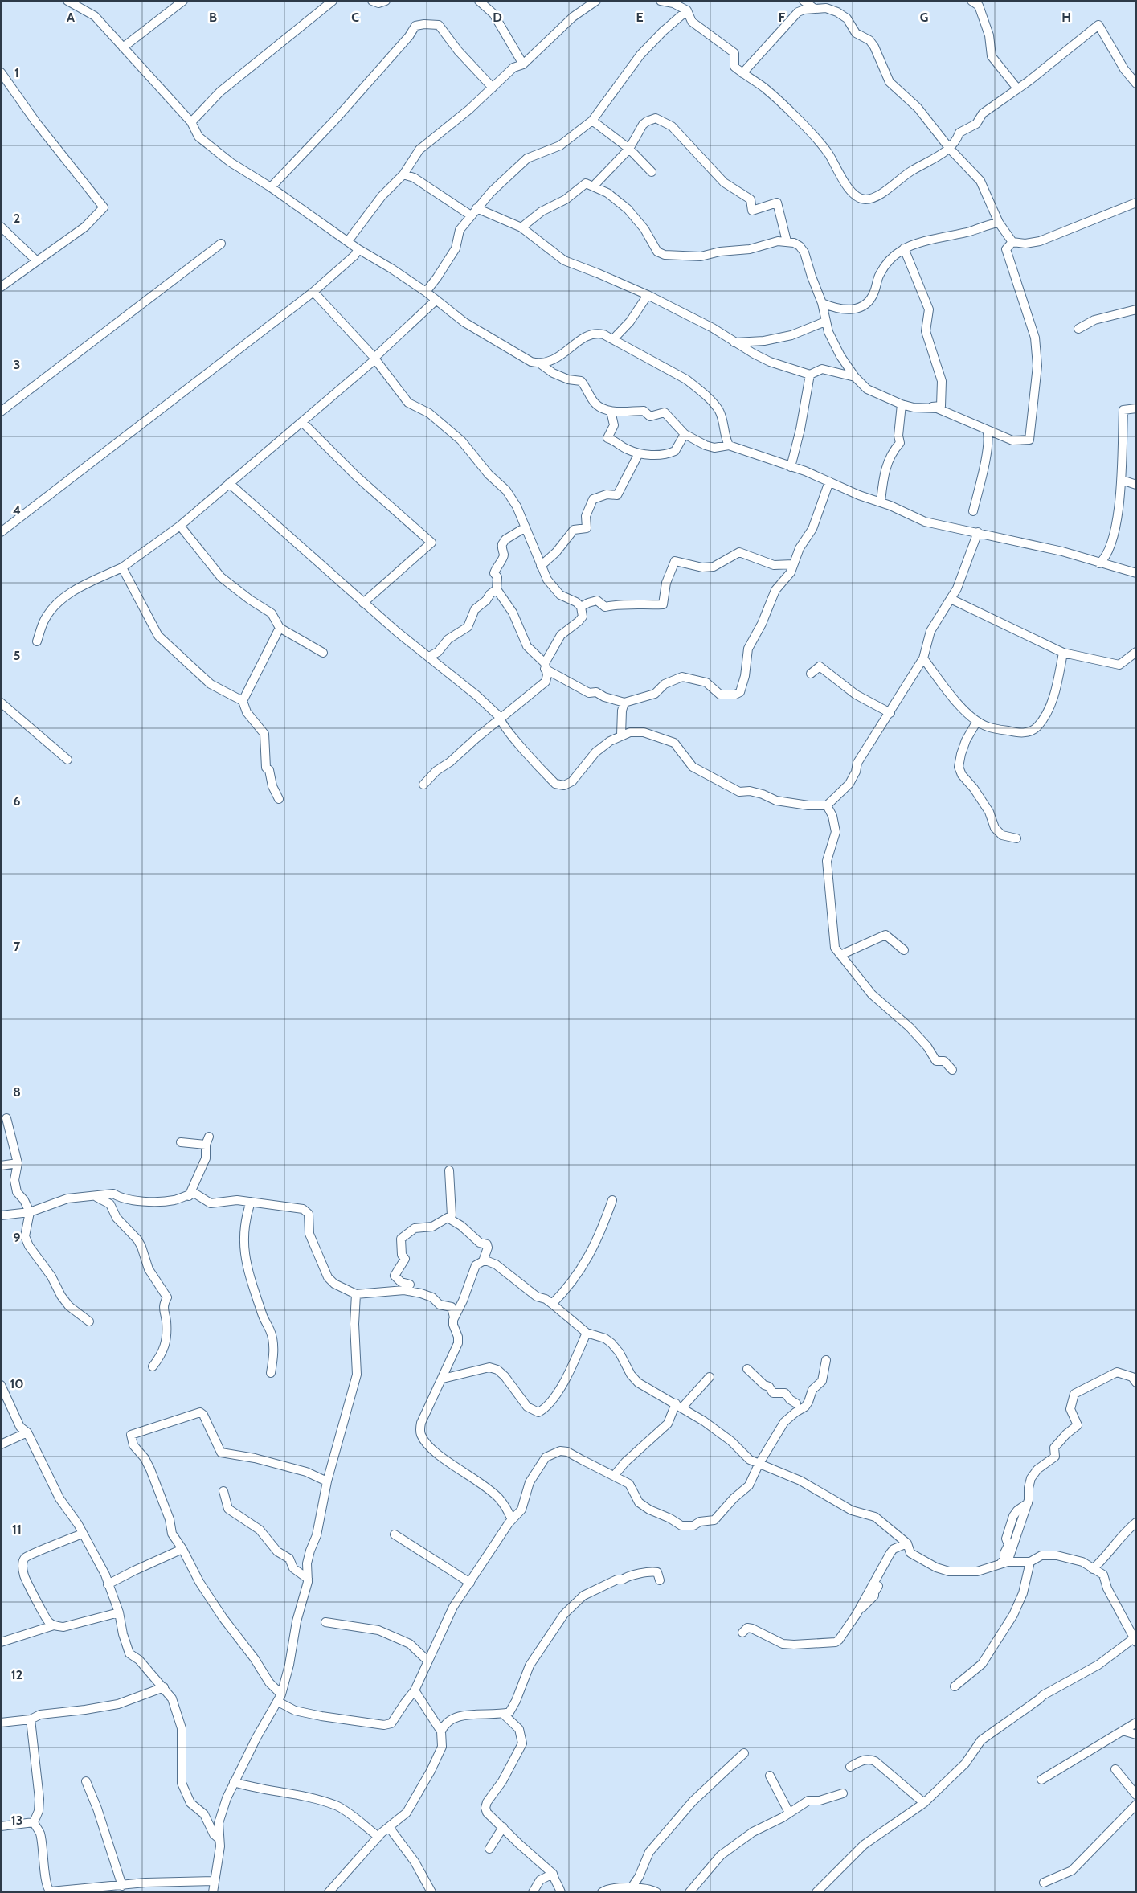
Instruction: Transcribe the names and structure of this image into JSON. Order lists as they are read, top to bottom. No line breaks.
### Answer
{"grid":{"columns":["A","B","C","D","E","F","G","H"],"rows":["1","2","3","4","5","6","7","8","9","10","11","12","13"]}}
